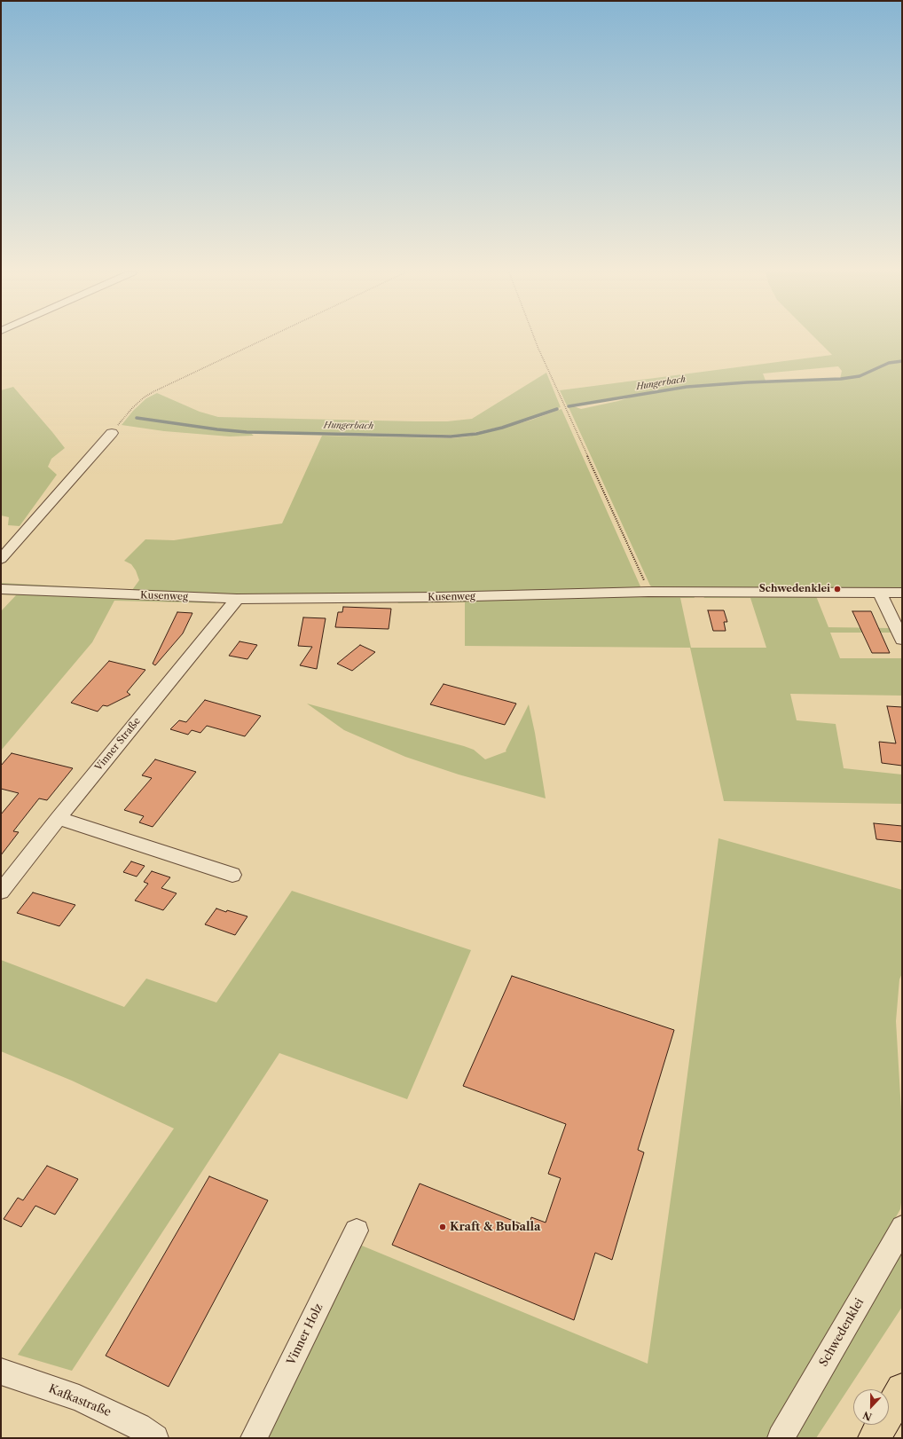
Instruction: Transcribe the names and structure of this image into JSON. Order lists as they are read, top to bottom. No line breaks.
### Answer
{"streets":{"street":["Kusenweg","Vinner Straße","Schwedenklei","Vinner Holz","Kafkastraße"]},"crossings":[["Kusenweg","Vinner Straße"]],"water":["Hungerbach"],"places":["Schwedenklei","Kraft & Buballa"],"north":"bottom"}
